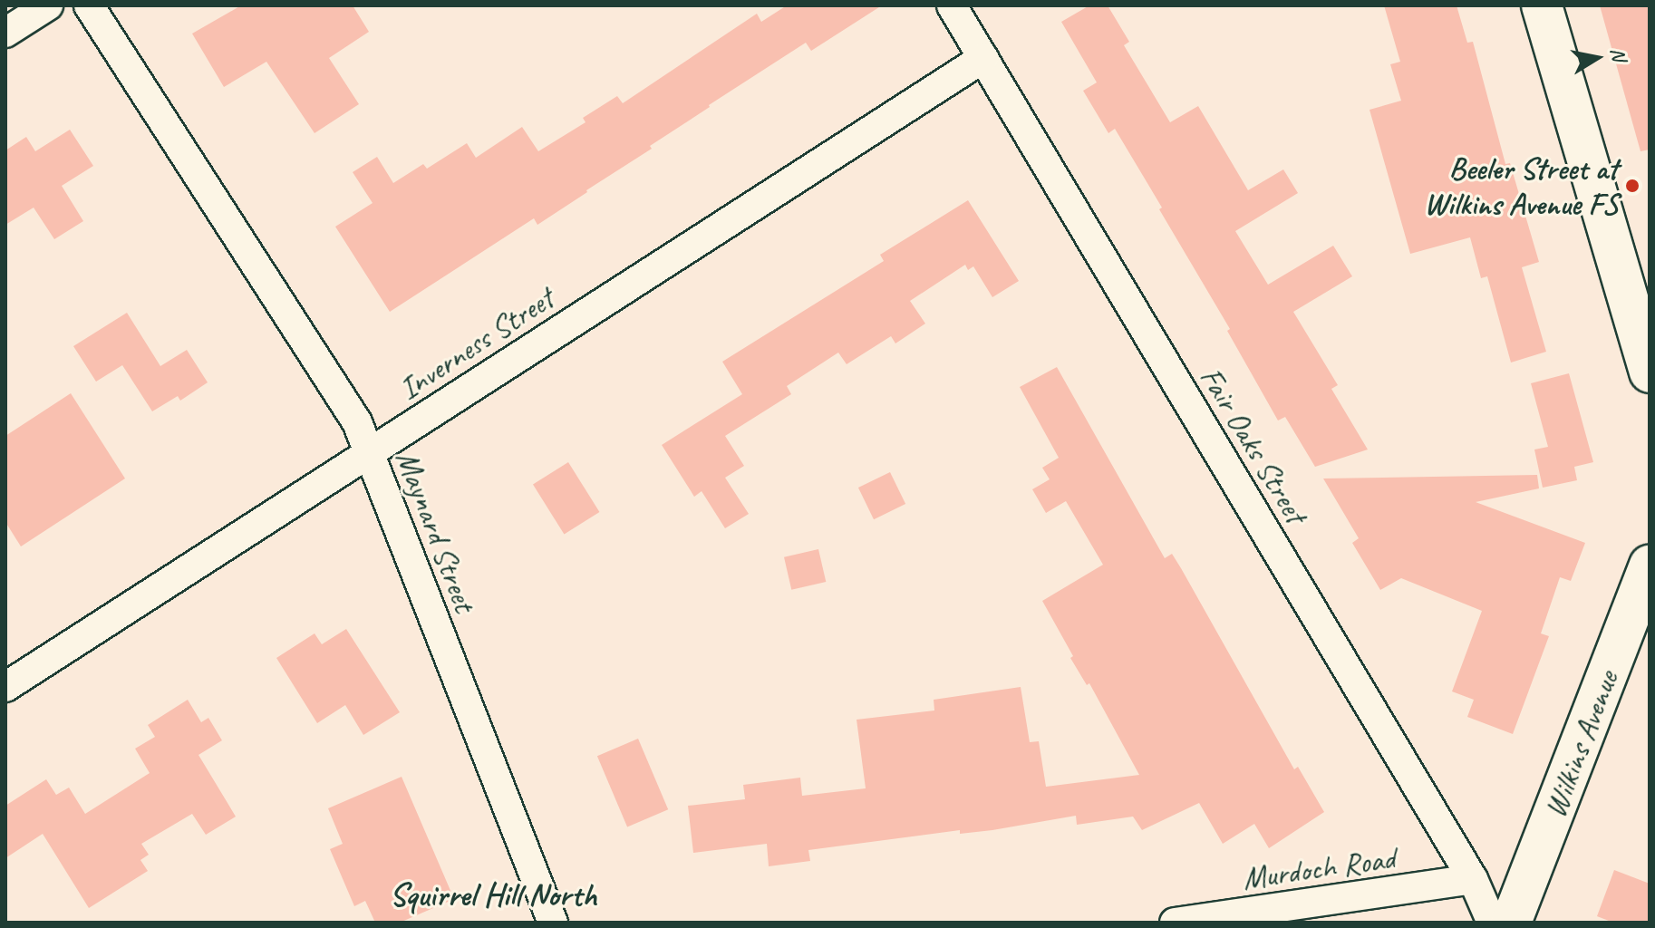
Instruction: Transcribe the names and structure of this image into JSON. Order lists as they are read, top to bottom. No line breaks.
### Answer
{"streets":{"street":["Inverness Street","Fair Oaks Street","Maynard Street","Wilkins Avenue","Murdoch Road"]},"crossings":[["Inverness Street","Fair Oaks Street"],["Inverness Street","Maynard Street"],["Fair Oaks Street","Murdoch Road"]],"districts":["Squirrel Hill North"],"places":["Beeler Street at Wilkins Avenue FS"],"north":"right"}
